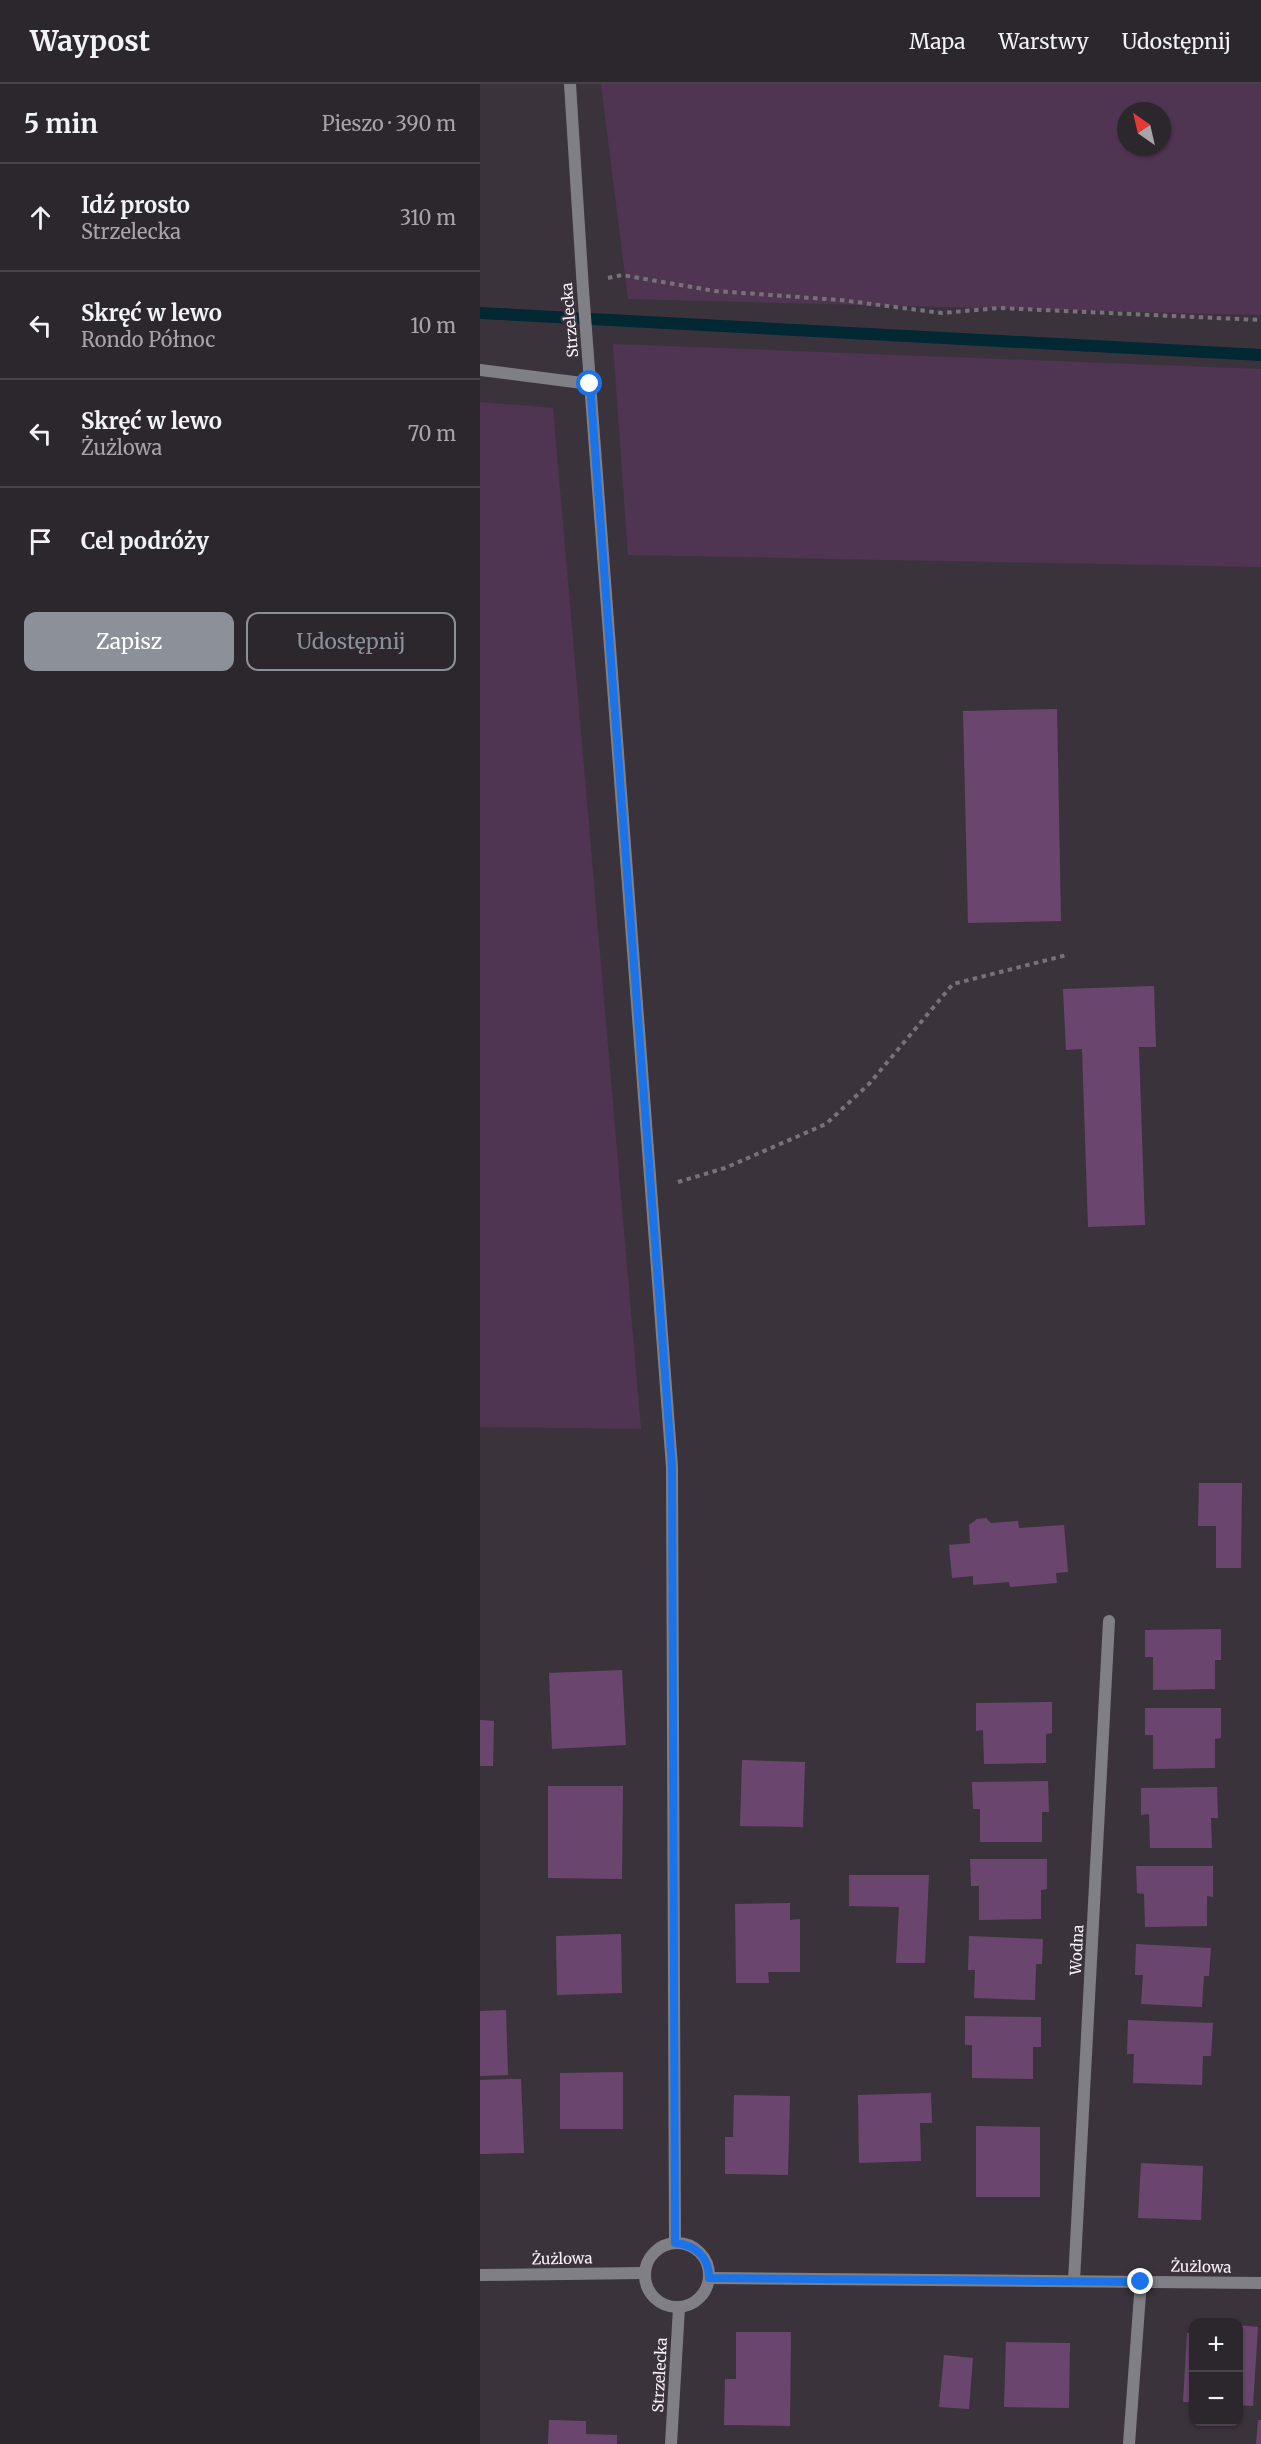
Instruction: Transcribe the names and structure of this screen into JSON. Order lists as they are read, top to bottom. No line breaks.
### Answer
{"streets":{"street":["Strzelecka","Wodna","Żużlowa"]},"crossings":[["Strzelecka","Żużlowa"],["Wodna","Żużlowa"]],"north":"top left","page":{"header":"Waypost","nav":["Mapa","Warstwy","Udostępnij"],"heading":["5 min","Pieszo · 390 m"],"list":[["Idź prosto","Strzelecka","310 m"],["Skręć w lewo","Rondo Północ","10 m"],["Skręć w lewo","Żużlowa","70 m"],"Cel podróży"],"buttons":["Zapisz","Udostępnij"],"map_buttons":["+","−"]}}
